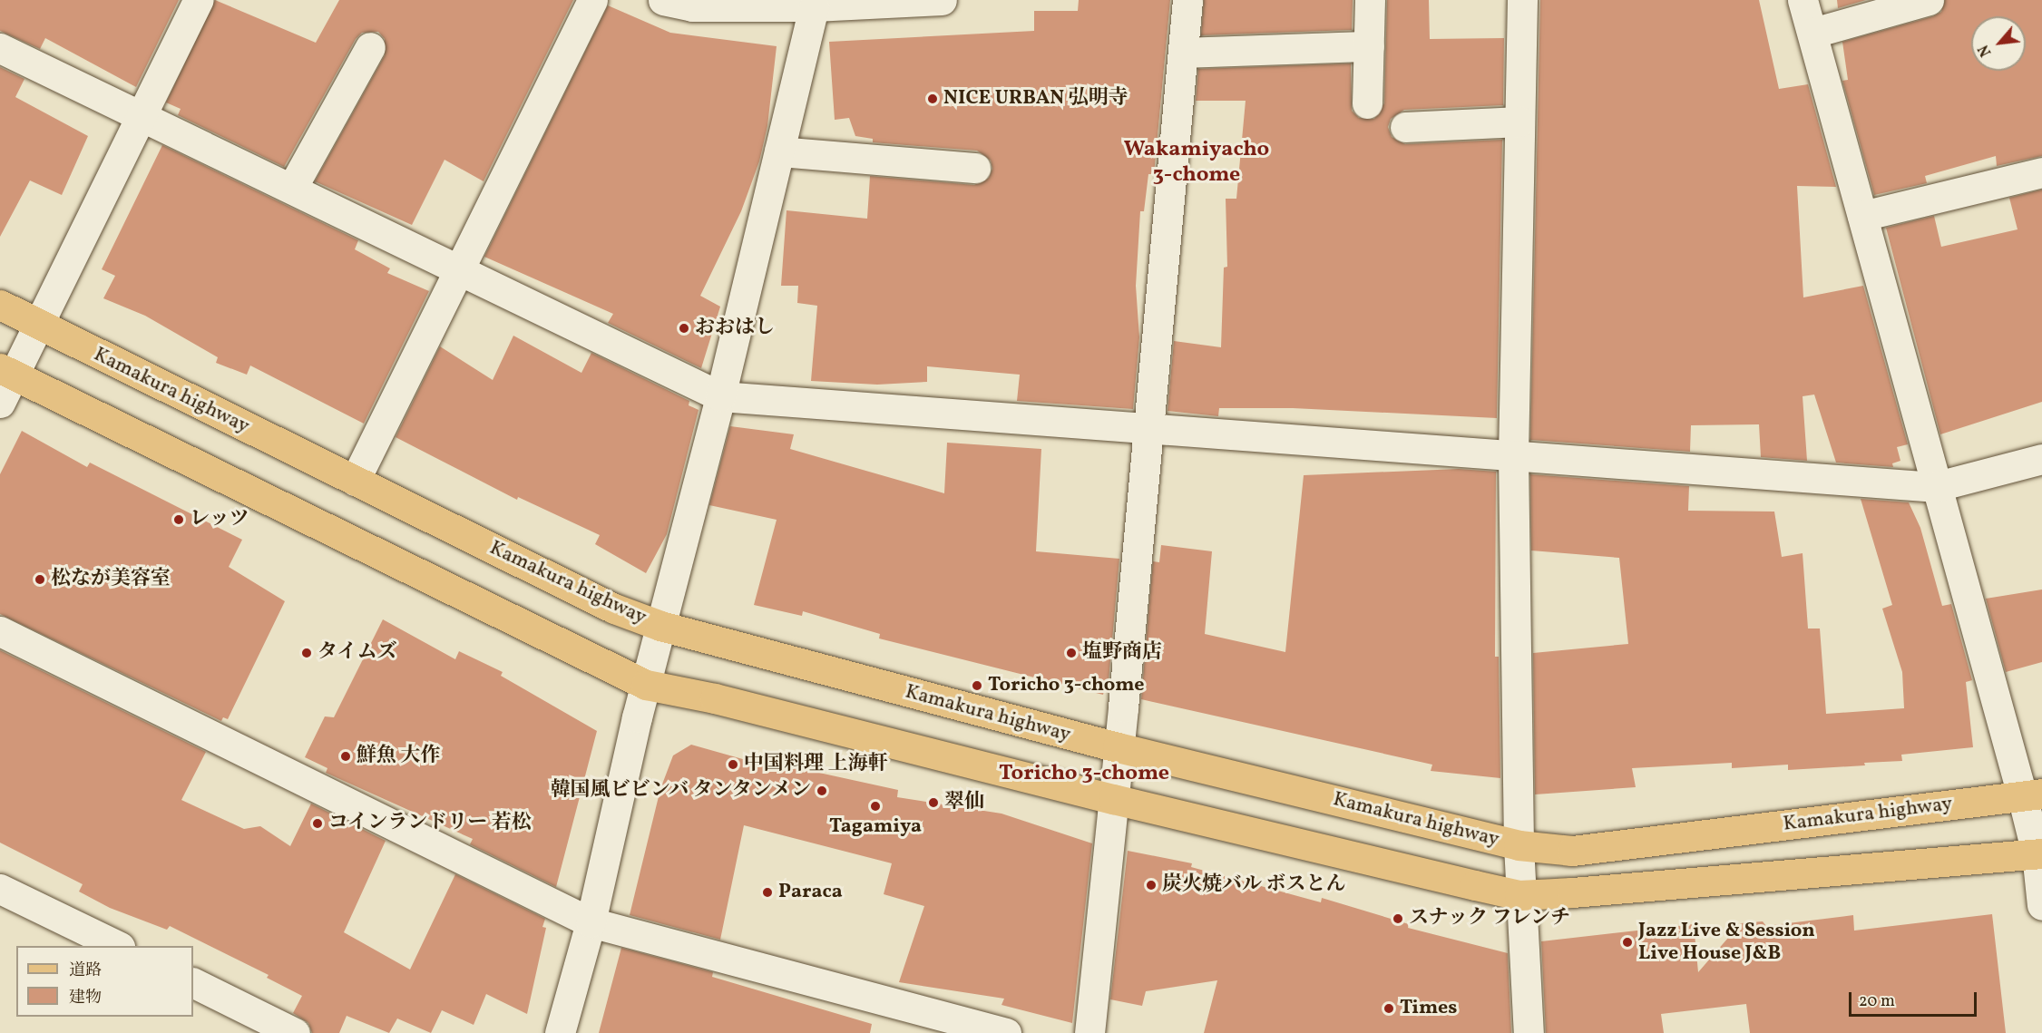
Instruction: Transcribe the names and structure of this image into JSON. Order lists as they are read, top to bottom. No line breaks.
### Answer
{"streets":{"main road":["Kamakura highway"]},"districts":["Wakamiyacho 3-chome","Toricho 3-chome"],"places":["NICE URBAN 弘明寺","おおはし","レッツ","松なが美容室","タイムズ","塩野商店","Toricho 3-chome","鮮魚 大作","中国料理 上海軒","韓国風ビビンバ タンタンメン","翠仙","Tagamiya","コインランドリー 若松","炭火焼バル ボスとん","Paraca","スナック フレンチ","Jazz Live & Session Live House J&B","Times"],"legend":["道路","建物"],"scale_bar":"20 m","north":"bottom left"}
